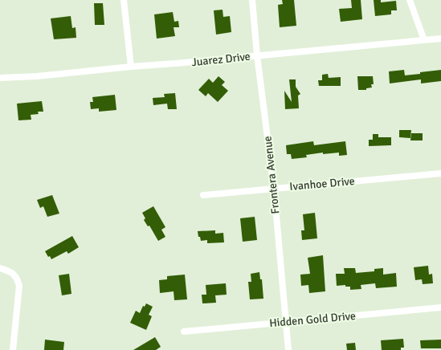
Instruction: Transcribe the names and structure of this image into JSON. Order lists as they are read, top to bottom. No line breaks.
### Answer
{"streets":{"street":["Juarez Drive","Frontera Avenue","Ivanhoe Drive","Hidden Gold Drive"]},"crossings":[["Juarez Drive","Frontera Avenue"],["Frontera Avenue","Ivanhoe Drive"],["Frontera Avenue","Hidden Gold Drive"]]}
